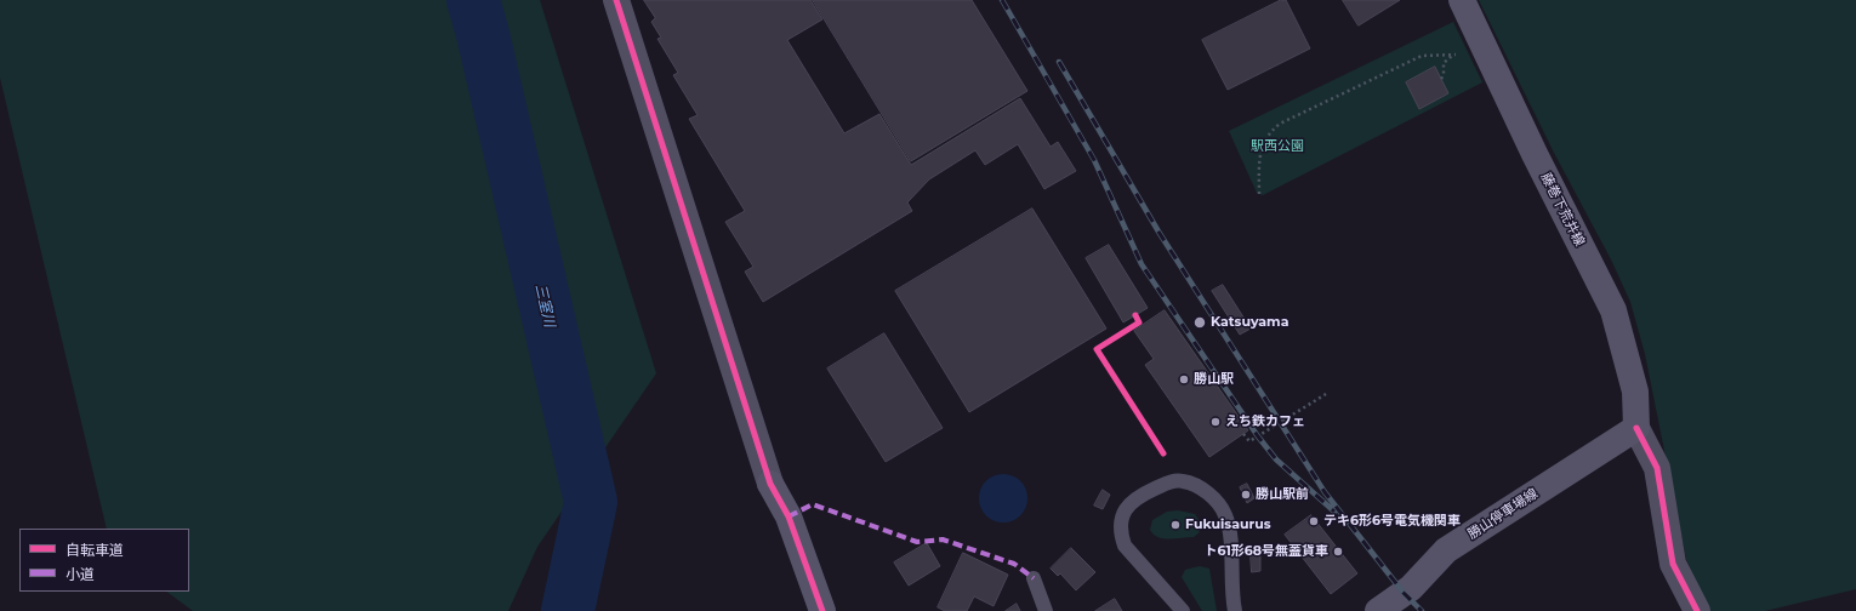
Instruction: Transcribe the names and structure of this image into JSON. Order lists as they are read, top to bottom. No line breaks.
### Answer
{"streets":{"main road":["藤巻下荒井線","勝山停車場線"]},"crossings":[["藤巻下荒井線","勝山停車場線"]],"water":["三室川"],"parks":["駅西公園"],"places":["Katsuyama","勝山駅","えち鉄カフェ","勝山駅前","テキ6形6号電気機関車","Fukuisaurus","ト61形68号無蓋貨車"],"legend":["自転車道","小道"]}
